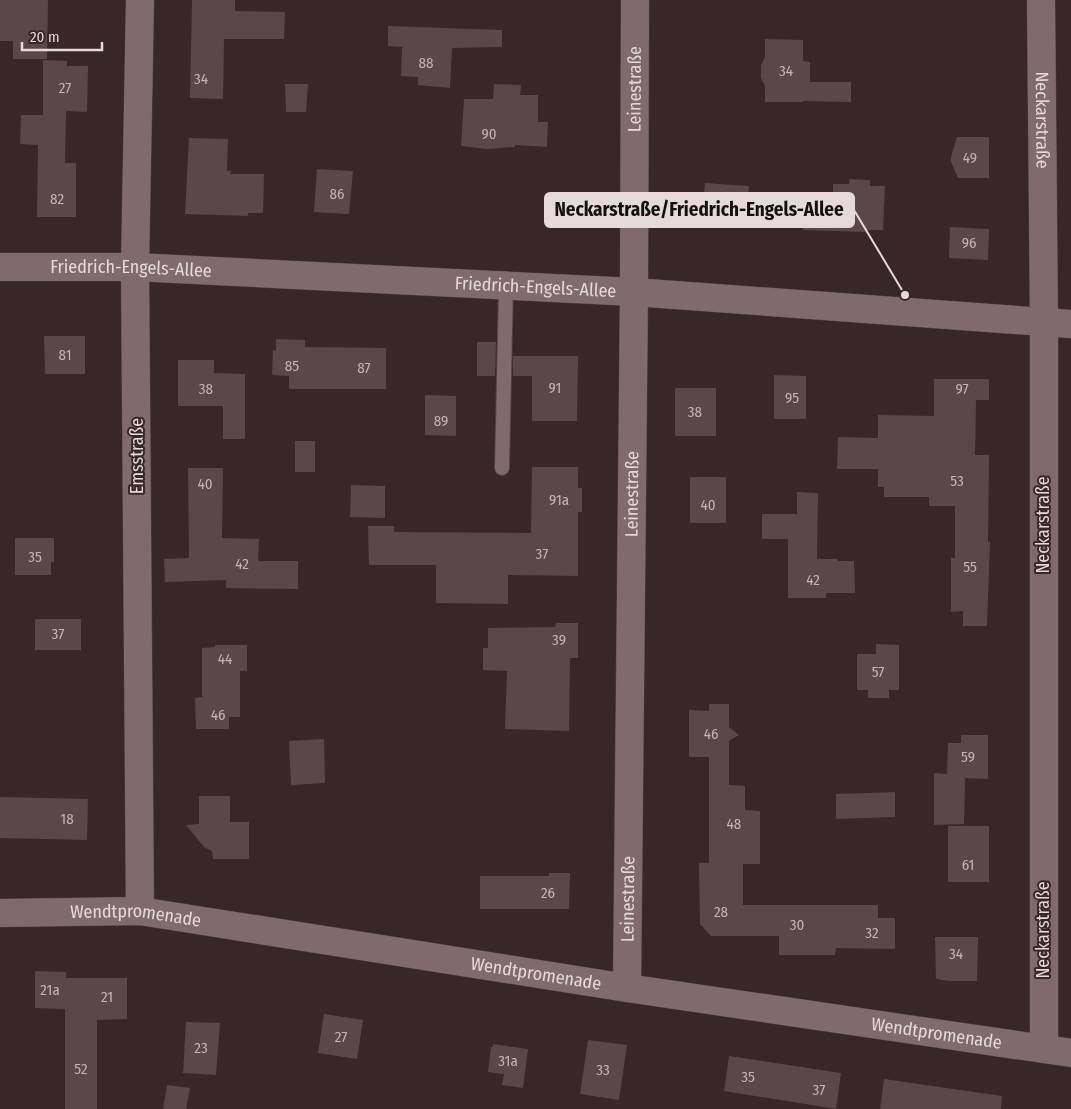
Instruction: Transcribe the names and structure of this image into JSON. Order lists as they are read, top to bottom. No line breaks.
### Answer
{"streets":{"street":["Leinestraße","Neckarstraße","Friedrich-Engels-Allee","Emsstraße","Wendtpromenade"]},"crossings":[["Leinestraße","Friedrich-Engels-Allee"],["Leinestraße","Wendtpromenade"],["Neckarstraße","Friedrich-Engels-Allee"],["Neckarstraße","Wendtpromenade"],["Friedrich-Engels-Allee","Emsstraße"],["Emsstraße","Wendtpromenade"]],"places":["Neckarstraße/Friedrich-Engels-Allee"],"house_numbers":["88","34","34","27","90","49","86","82","96","81","85","87","91","38","97","95","38","89","53","40","91a","40","37","35","42","55","42","37","39","44","57","46","46","59","18","48","61","26","28","30","32","34","21a","21","27","23","31a","52","33","35","37"],"scale_bar":"20 m"}
